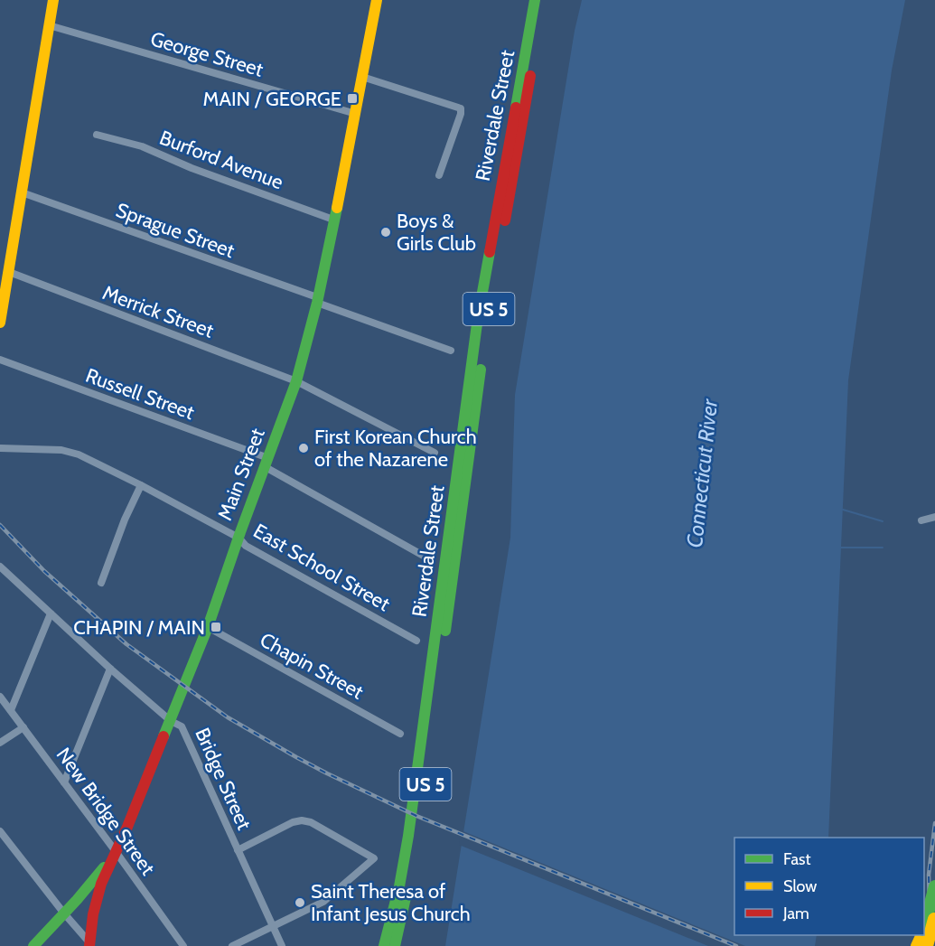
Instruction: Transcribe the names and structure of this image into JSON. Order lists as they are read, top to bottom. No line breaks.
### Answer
{"streets":{"main road":["Riverdale Street","US 5","Main Street"],"street":["George Street","Burford Avenue","Sprague Street","Merrick Street","Russell Street","East School Street","Chapin Street","Bridge Street","New Bridge Street"]},"crossings":[["George Street","Main Street"],["Burford Avenue","Main Street"],["Sprague Street","Main Street"],["Merrick Street","Main Street"],["Russell Street","Main Street"],["Main Street","East School Street"],["Main Street","Chapin Street"],["Main Street","Bridge Street"],["Main Street","New Bridge Street"]],"water":["Connecticut River"],"places":{"transit":["MAIN / GEORGE","CHAPIN / MAIN"],"other":["Boys & Girls Club","First Korean Church of the Nazarene","Saint Theresa of Infant Jesus Church"]},"legend":["Fast","Slow","Jam"]}
